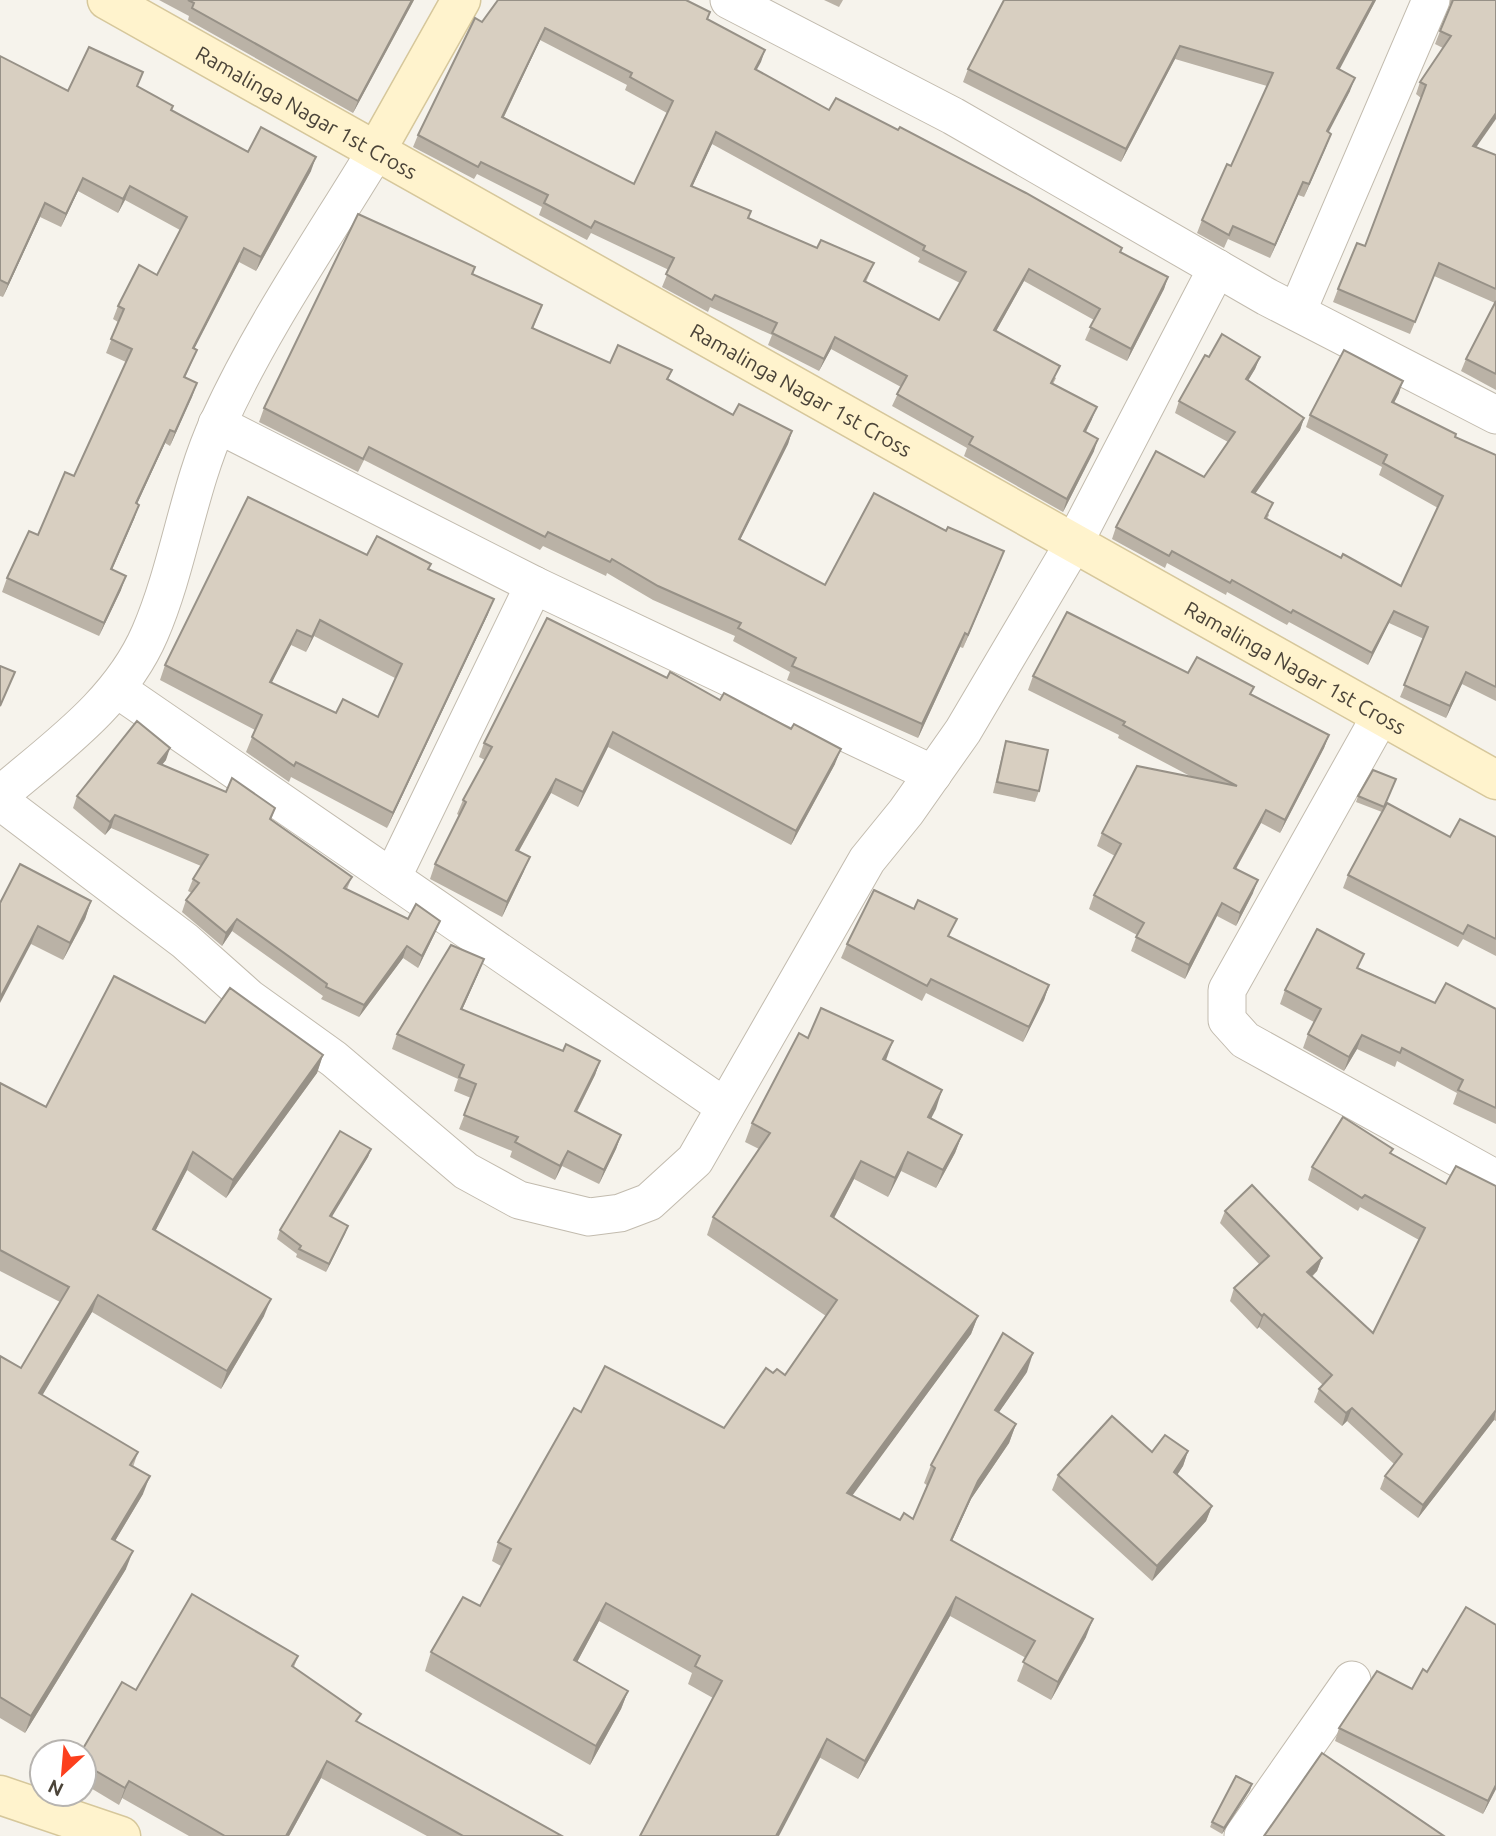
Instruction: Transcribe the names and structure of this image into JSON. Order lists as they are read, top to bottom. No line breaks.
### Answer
{"streets":{"street":["Ramalinga Nagar 1st Cross"]},"north":"bottom left"}
